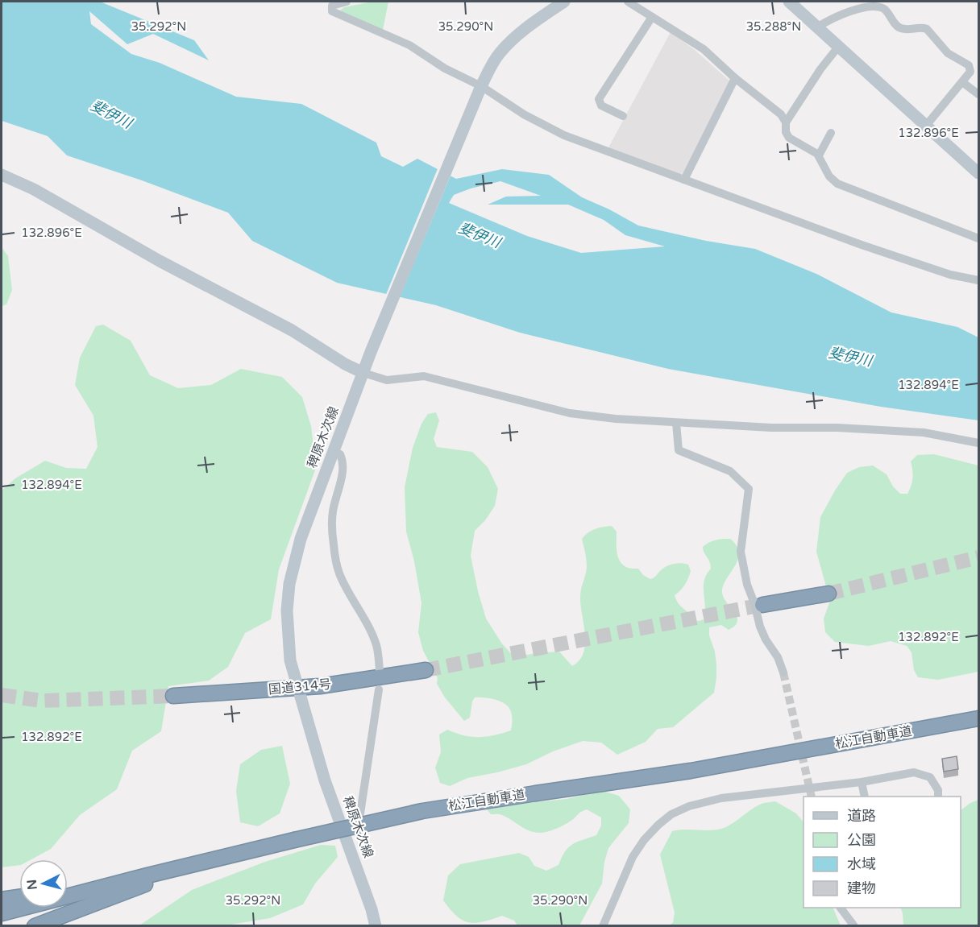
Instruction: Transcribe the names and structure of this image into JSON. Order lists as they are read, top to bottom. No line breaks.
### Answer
{"streets":{"highway":["国道314号","松江自動車道"],"main road":["稗原木次線"]},"crossings":[["稗原木次線","国道314号"]],"water":["斐伊川"],"legend":["道路","公園","水域","建物"],"north":"left","coordinates":["35.292°N","35.290°N","35.288°N","132.896°E","132.894°E","132.892°E"]}
